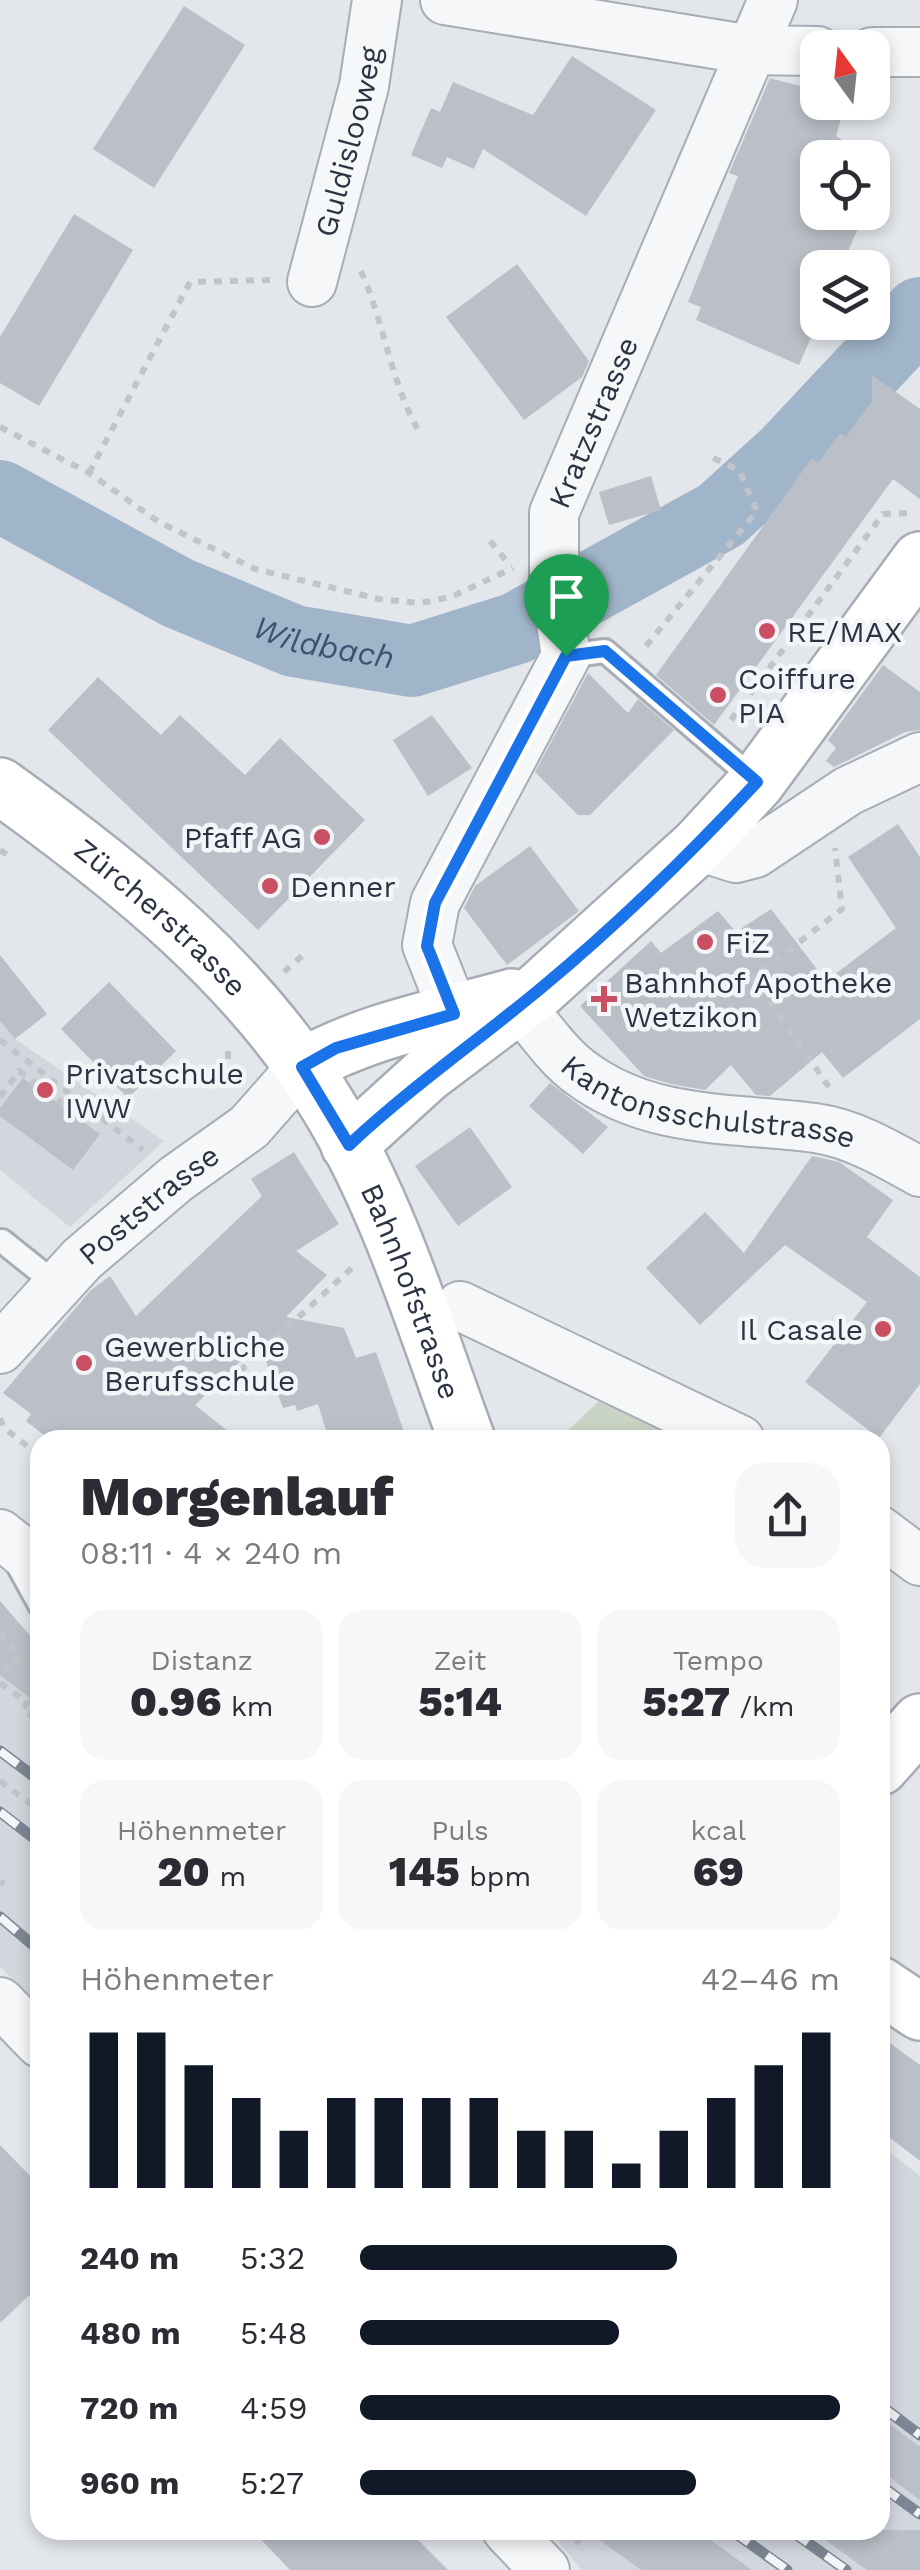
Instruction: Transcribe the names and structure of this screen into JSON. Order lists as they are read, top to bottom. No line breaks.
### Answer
{"streets":{"main road":["Zürcherstrasse","Bahnhofstrasse"],"street":["Guldislooweg","Kratzstrasse","Kantonsschulstrasse","Poststrasse"]},"crossings":[["Zürcherstrasse","Poststrasse"],["Zürcherstrasse","Bahnhofstrasse"],["Kantonsschulstrasse","Bahnhofstrasse"],["Poststrasse","Bahnhofstrasse"]],"water":["Wildbach"],"places":{"other":["RE/MAX","Coiffure PIA","Pfaff AG","Denner","FiZ","Privatschule IWW","Il Casale","Gewerbliche Berufsschule"],"health":["Bahnhof Apotheke Wetzikon"]},"north":"top","page":{"heading":["Morgenlauf","08:11 · 4 × 240 m"],"stats":[["Distanz","0.96 km"],["Zeit","5:14"],["Tempo","5:27 /km"],["Höhenmeter","20 m"],["Puls","145 bpm"],["kcal","69"]],"chart":["Höhenmeter","42–46 m"],"list":[{"name":"240 m","note":"5:32"},{"name":"480 m","note":"5:48"},{"name":"720 m","note":"4:59"},{"name":"960 m","note":"5:27"}]}}
